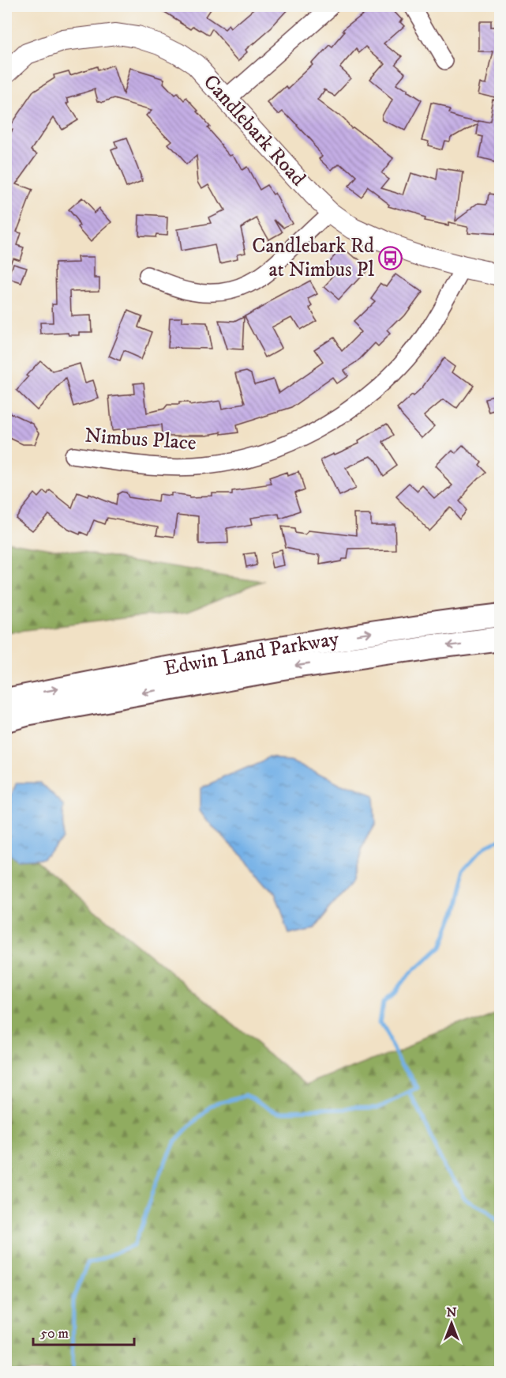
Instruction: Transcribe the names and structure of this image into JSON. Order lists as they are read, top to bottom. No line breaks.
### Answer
{"streets":{"main road":["Edwin Land Parkway"],"street":["Candlebark Road","Nimbus Place"]},"crossings":[["Candlebark Road","Nimbus Place"]],"places":{"bus stop":["Candlebark Rd at Nimbus Pl"]},"scale_bar":"50 m","north":"top"}
